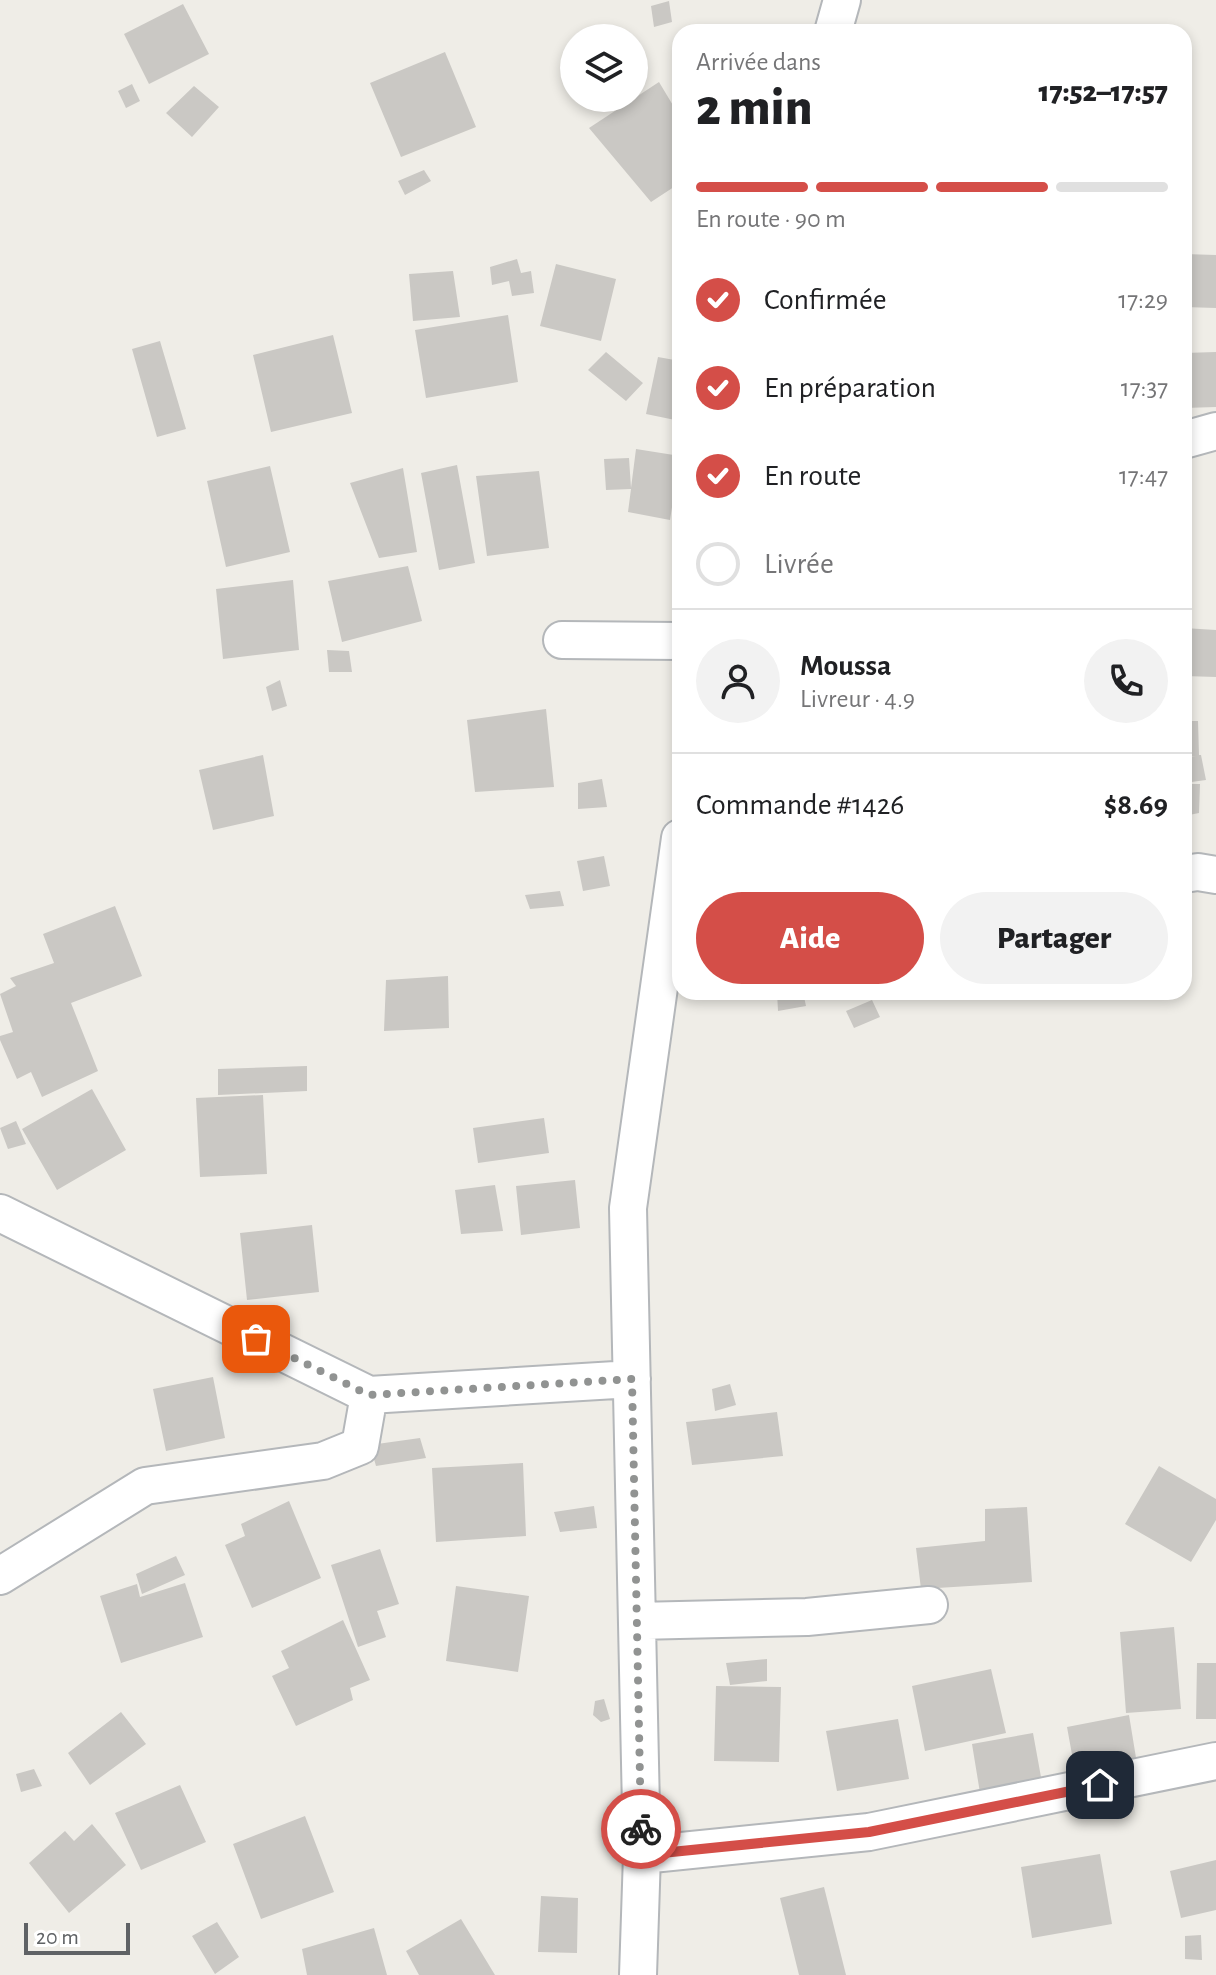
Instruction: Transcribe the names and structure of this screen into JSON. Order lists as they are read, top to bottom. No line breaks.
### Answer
{"scale_bar":"20 m","page":{"heading":["2 min","Arrivée dans","17:52–17:57"],"panel":["Moussa","Livreur · 4.9","Commande #1426","$8.69"],"bar":"En route · 90 m","list":[["Confirmée","17:29"],["En préparation","17:37"],["En route","17:47"],"Livrée"],"buttons":["Aide","Partager"],"scale":"20 m"}}
